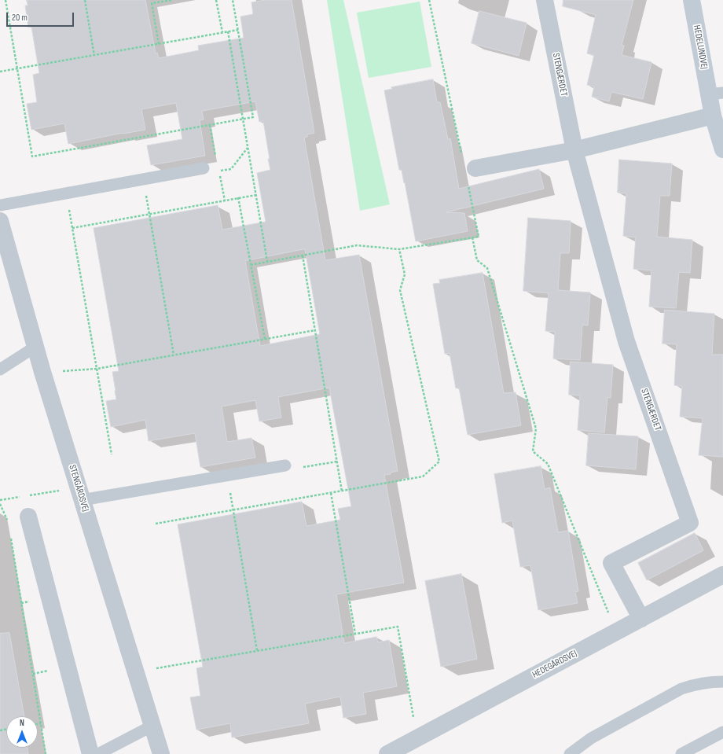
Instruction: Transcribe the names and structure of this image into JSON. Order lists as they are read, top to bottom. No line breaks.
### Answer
{"streets":{"street":["HEDELUNDVEJ","STENGÆRDET","STENGÅRDSVEJ","HEDEGÅRDSVEJ"]},"crossings":[["STENGÆRDET","HEDEGÅRDSVEJ"]],"scale_bar":"20 m","north":"top"}
